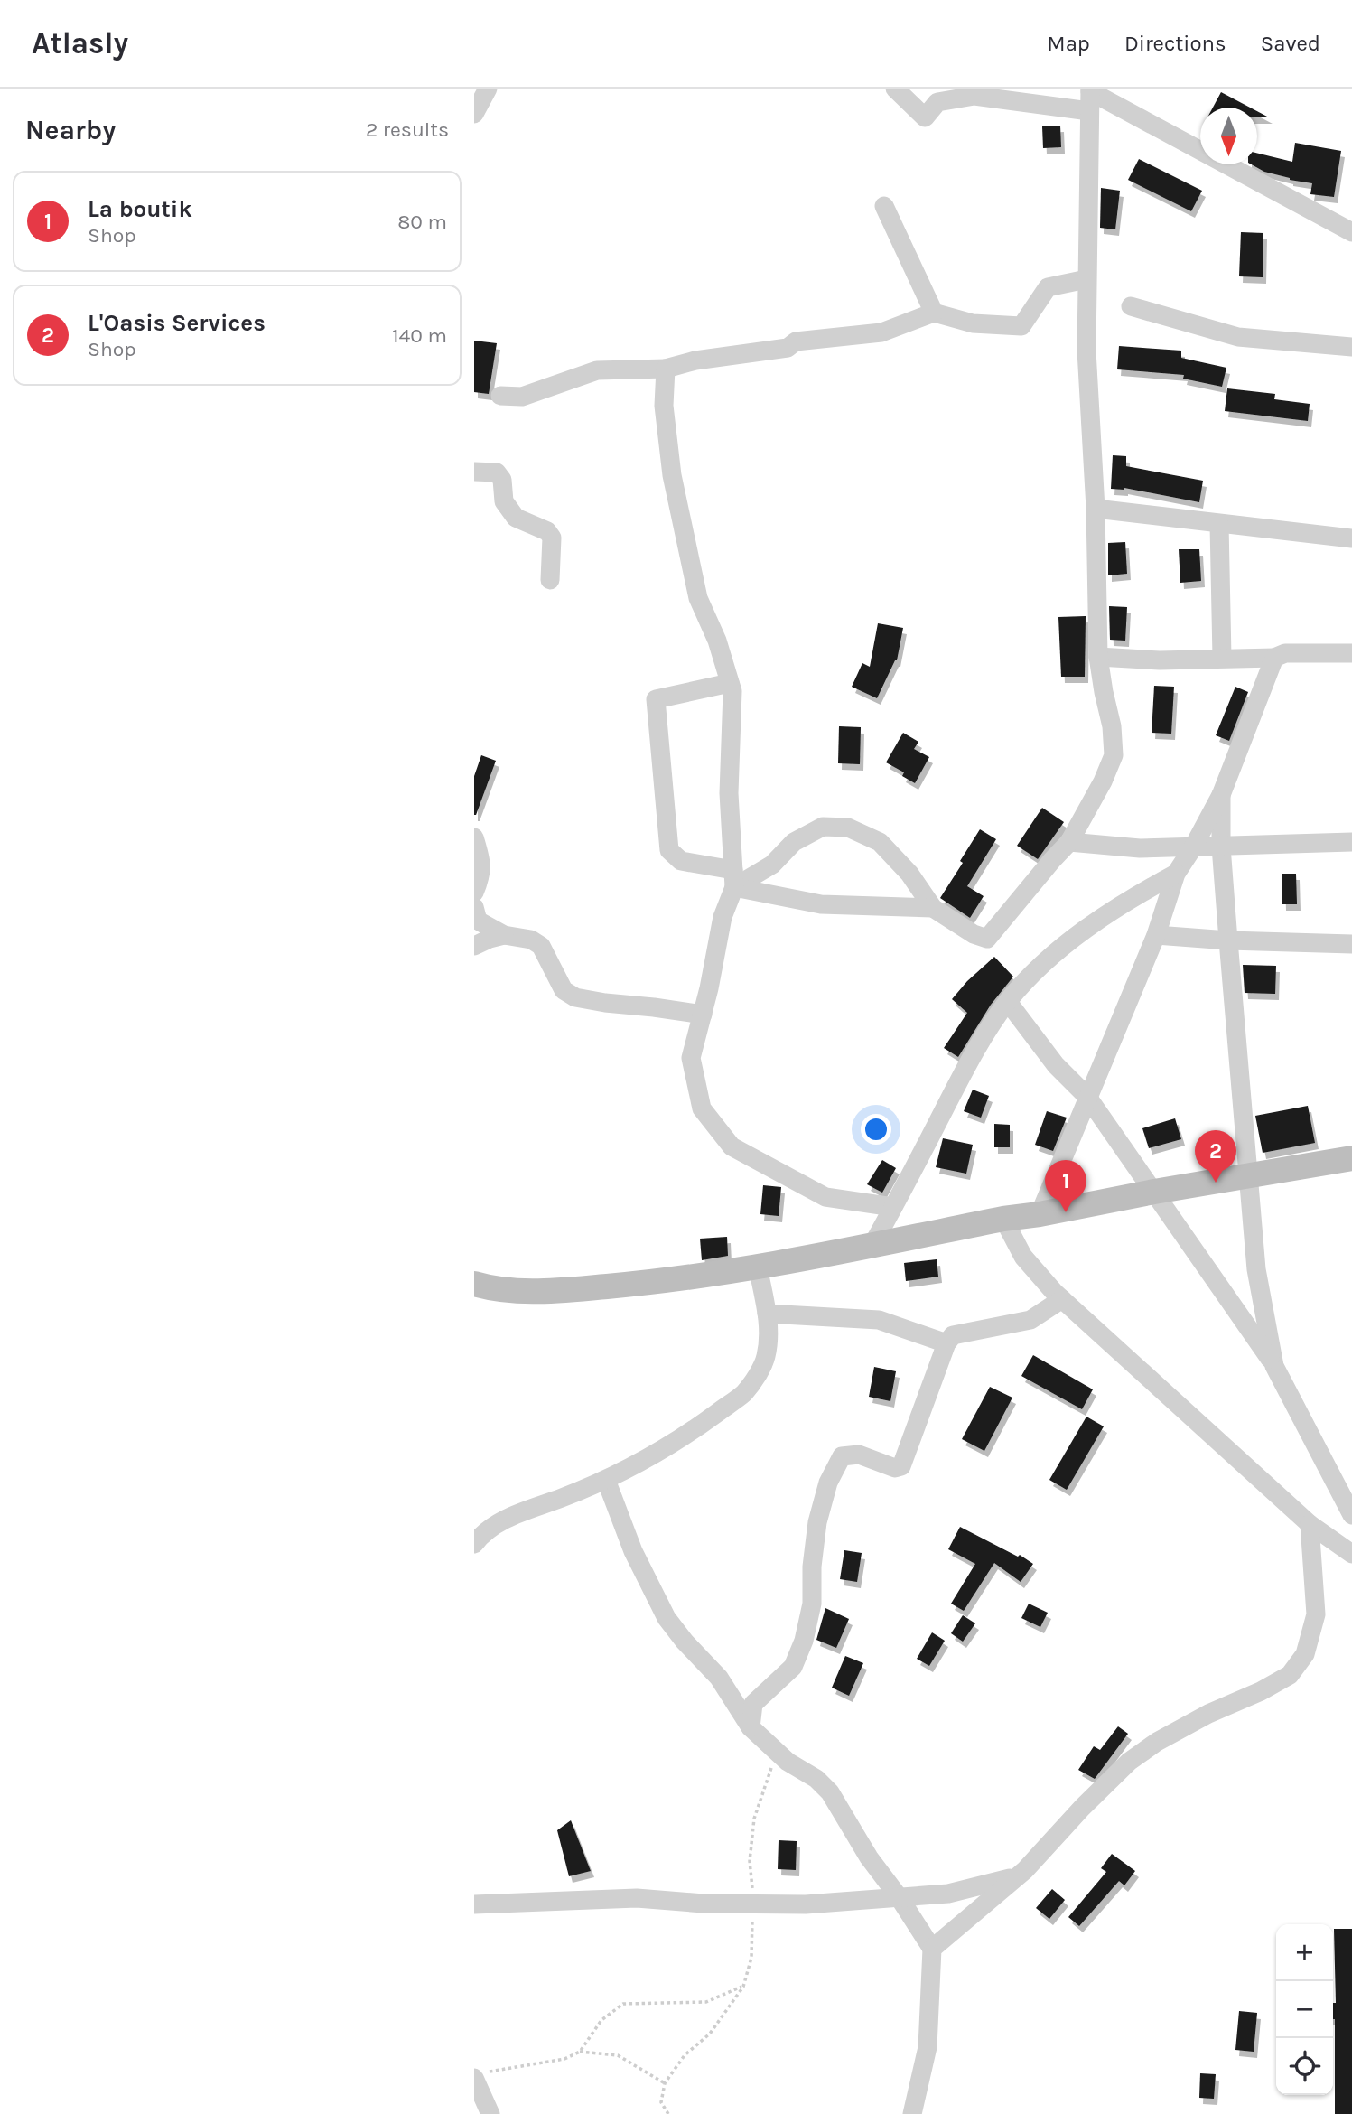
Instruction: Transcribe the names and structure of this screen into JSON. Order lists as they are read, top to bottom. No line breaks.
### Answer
{"north":"bottom","page":{"header":"Atlasly","nav":["Map","Directions","Saved"],"heading":["Nearby","2 results"],"list":[{"mark":"1","name":"La boutik","note":"Shop","value":"80 m"},{"mark":"2","name":"L'Oasis Services","note":"Shop","value":"140 m"}],"pins":["2","1"],"map_buttons":["+","−"]}}
